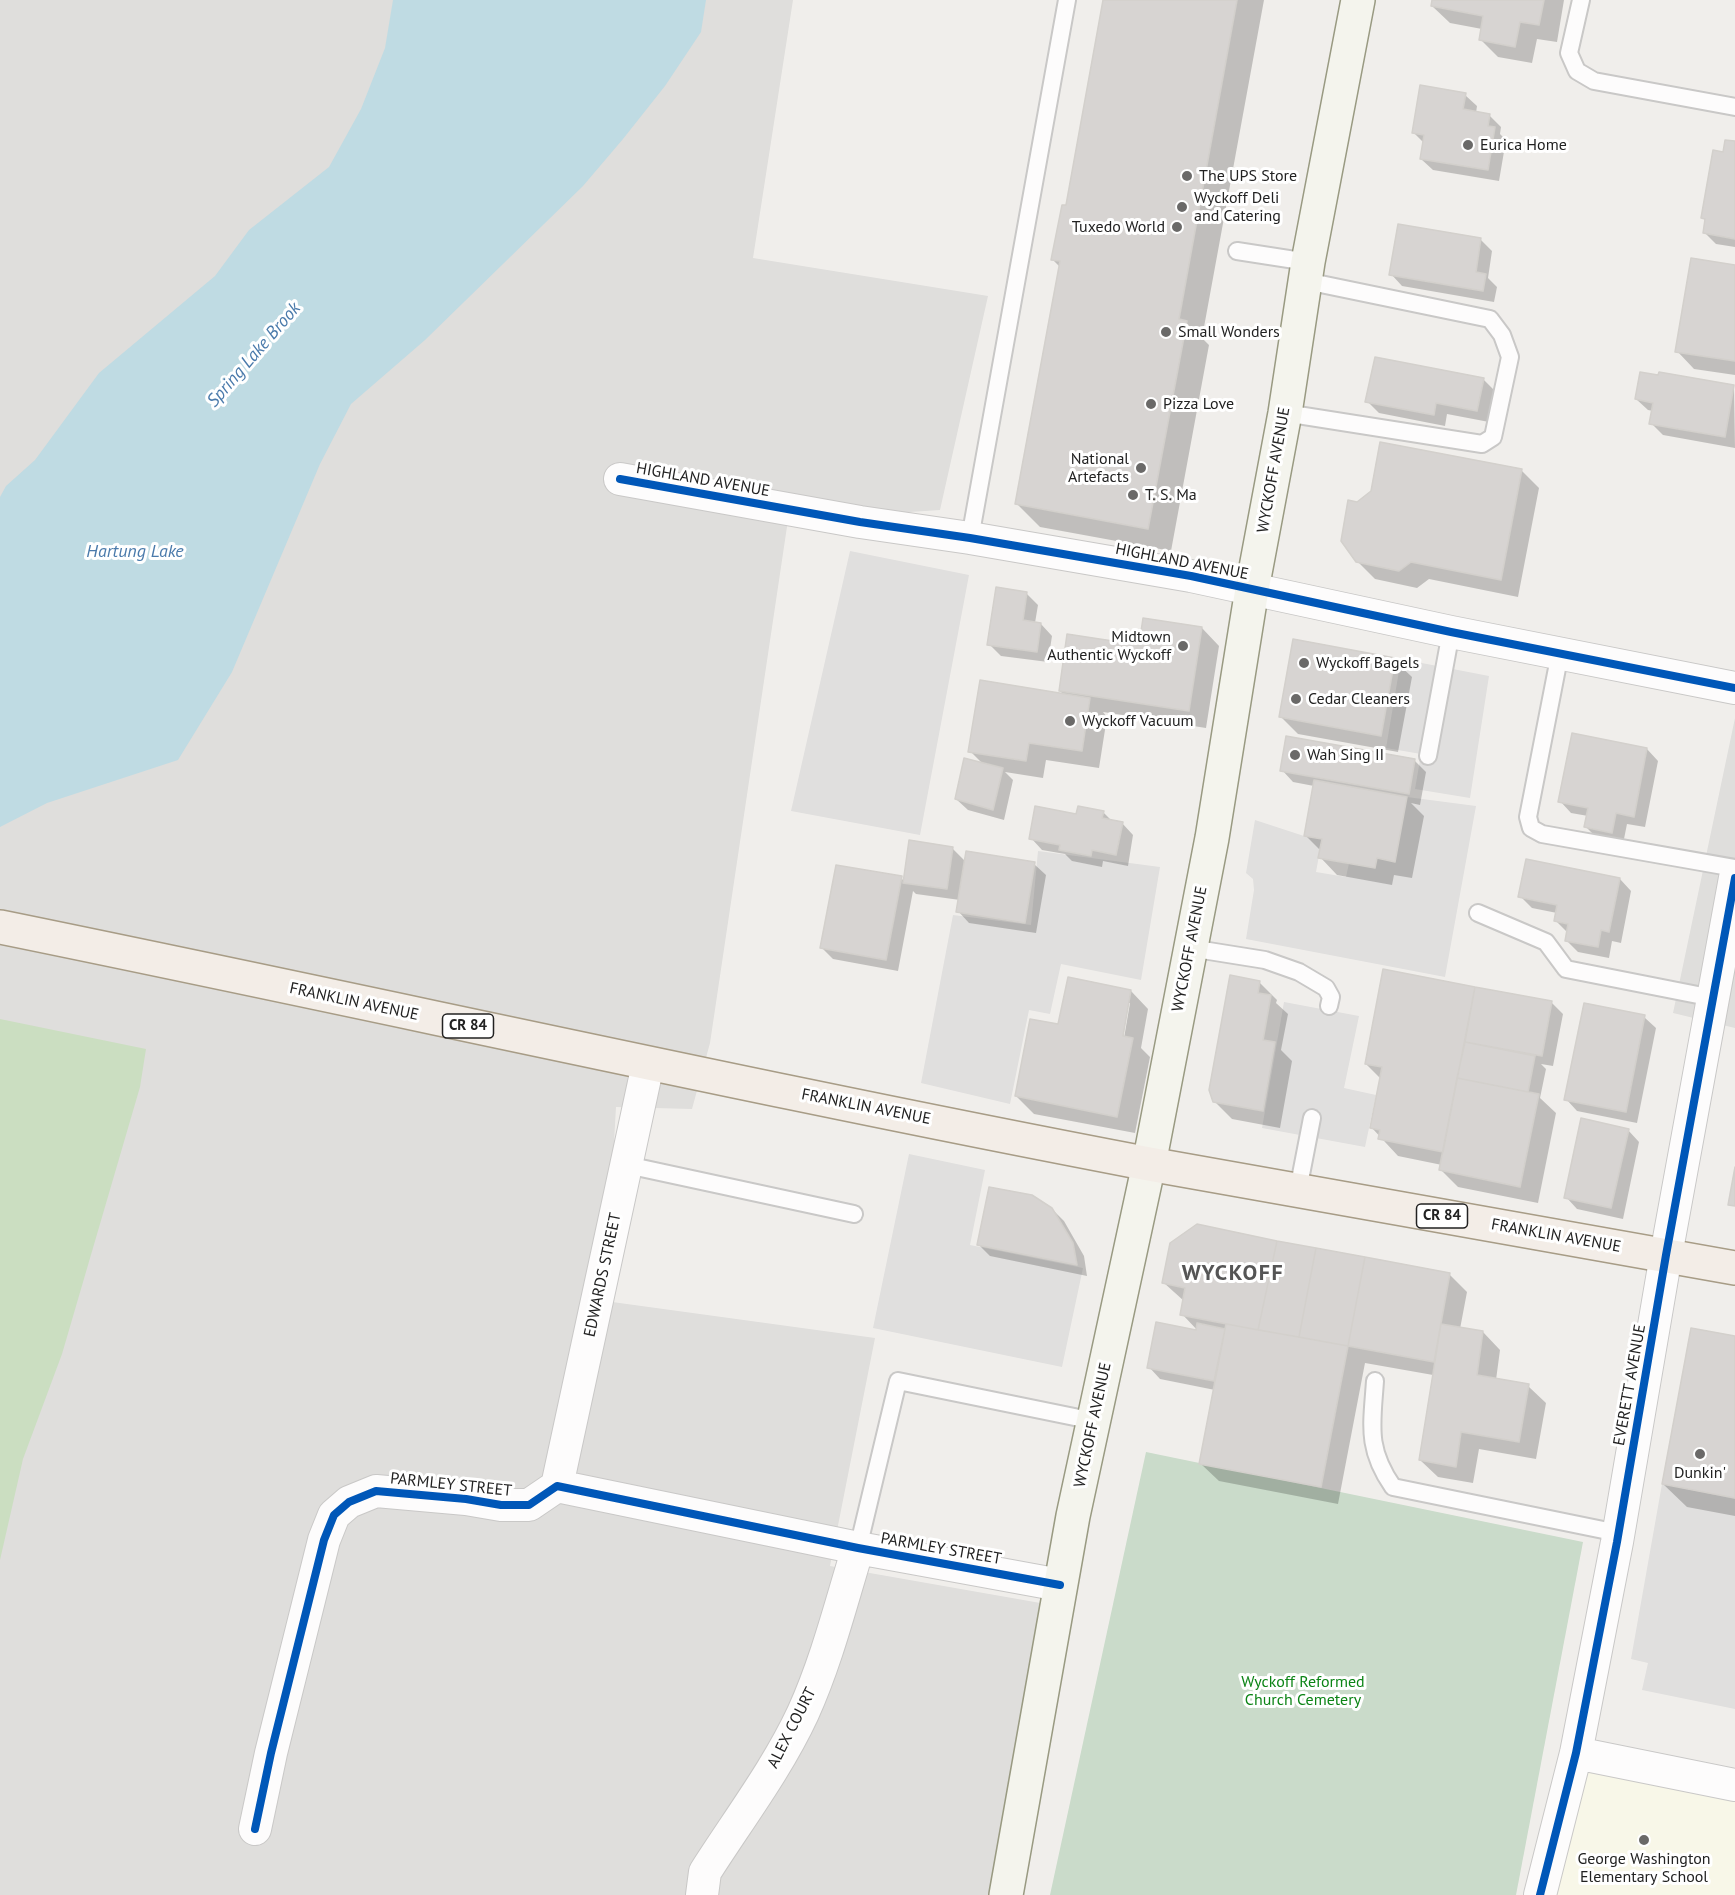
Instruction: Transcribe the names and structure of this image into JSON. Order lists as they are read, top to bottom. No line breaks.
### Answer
{"streets":{"main road":["WYCKOFF AVENUE","FRANKLIN AVENUE","CR 84"],"street":["HIGHLAND AVENUE","EDWARDS STREET","EVERETT AVENUE","PARMLEY STREET","ALEX COURT"]},"crossings":[["WYCKOFF AVENUE","HIGHLAND AVENUE"],["WYCKOFF AVENUE","FRANKLIN AVENUE"],["WYCKOFF AVENUE","PARMLEY STREET"],["FRANKLIN AVENUE","EDWARDS STREET"],["FRANKLIN AVENUE","EVERETT AVENUE"],["EDWARDS STREET","PARMLEY STREET"],["PARMLEY STREET","ALEX COURT"]],"districts":["WYCKOFF"],"water":["Spring Lake Brook","Hartung Lake"],"parks":["Wyckoff Reformed Church Cemetery"],"places":["Eurica Home","The UPS Store","Wyckoff Deli and Catering","Tuxedo World","Small Wonders","Pizza Love","National Artefacts","T. S. Ma","Midtown Authentic Wyckoff","Wyckoff Bagels","Cedar Cleaners","Wyckoff Vacuum","Wah Sing II","Dunkin'","George Washington Elementary School"]}
